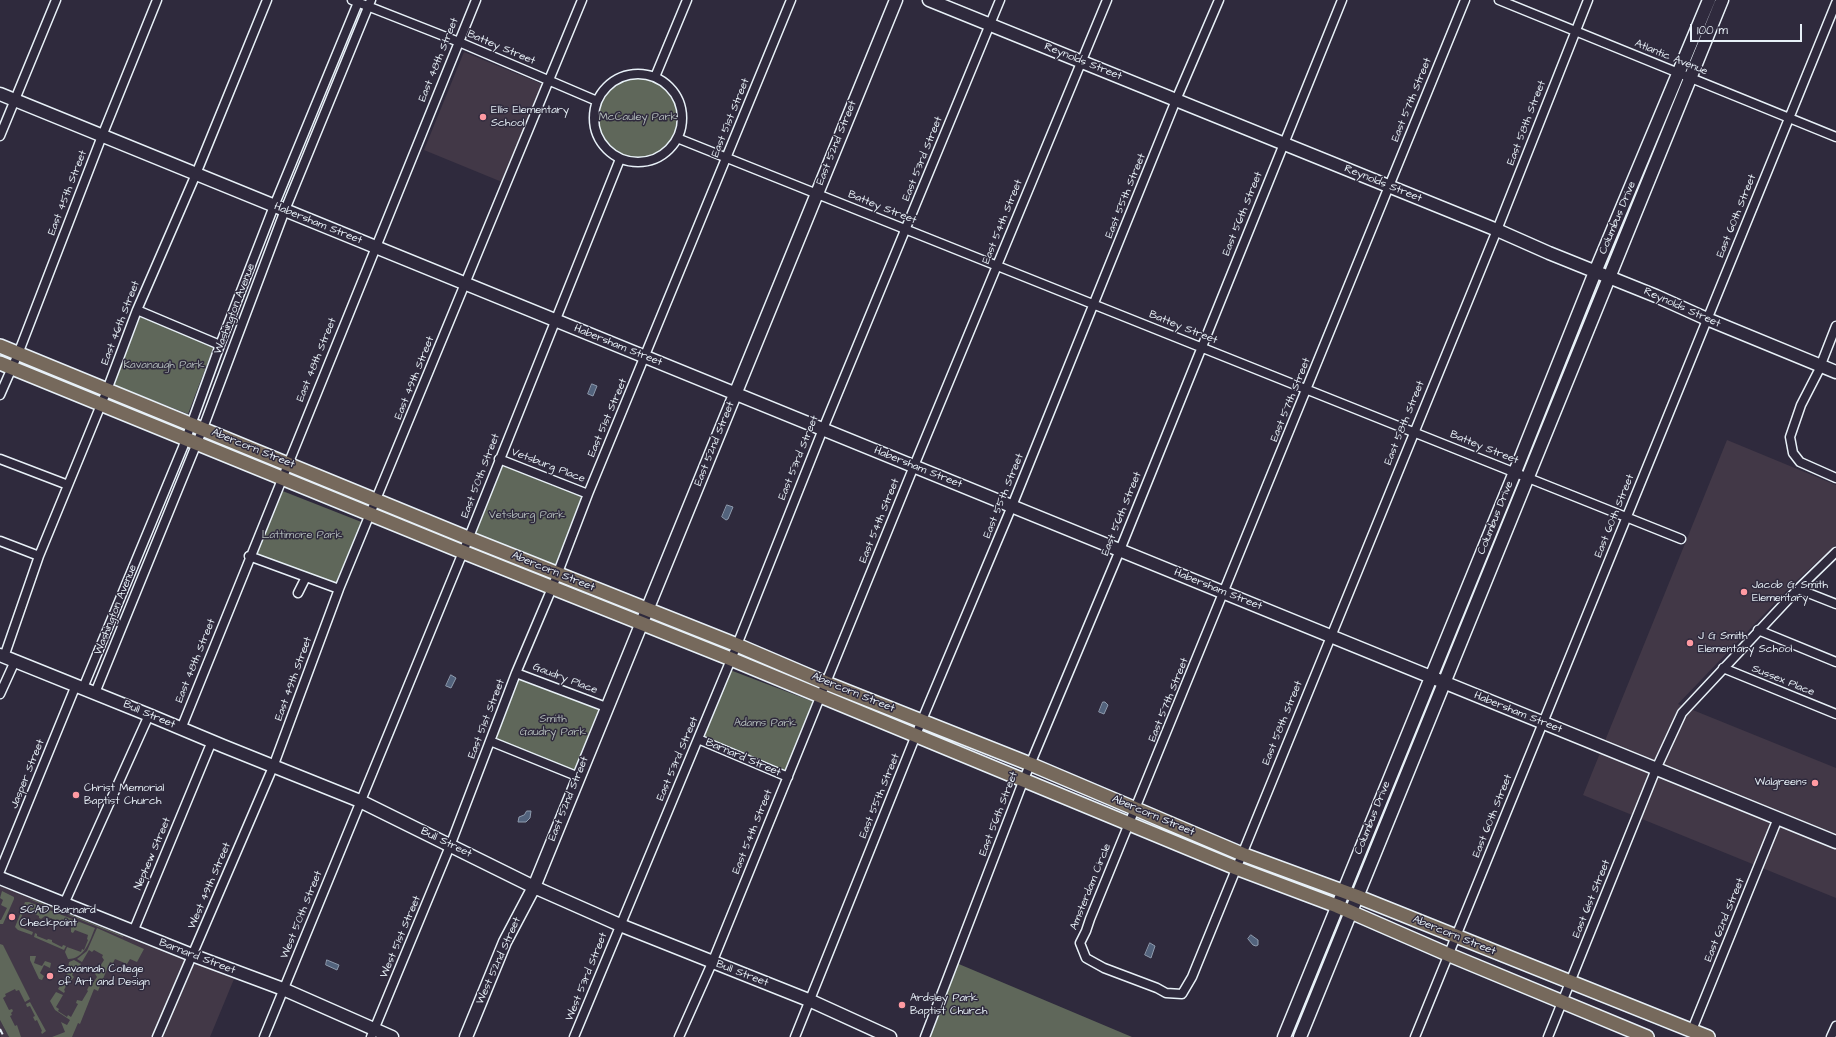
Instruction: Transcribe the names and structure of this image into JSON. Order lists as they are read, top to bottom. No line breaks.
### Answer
{"streets":{"main road":["Abercorn Street"],"street":["Battey Street","Atlantic Avenue","East 48th Street","Reynolds Street","East 57th Street","East 51st Street","East 58th Street","East 52nd Street","East 53rd Street","East 45th Street","East 55th Street","East 56th Street","East 60th Street","Columbus Drive","East 54th Street","Habersham Street","Washington Avenue","East 46th Street","East 49th Street","Vetsburg Place","East 50th Street","Gaudry Place","Sussex Place","Bull Street","Barnard Street","Jasper Street","Nephew Street","West 49th Street","Amsterdam Circle","East 61st Street","West 50th Street","East 62nd Street","West 51st Street","West 52nd Street","West 53rd Street"]},"crossings":[["Battey Street","East 48th Street"],["Battey Street","East 57th Street"],["Battey Street","East 51st Street"],["Battey Street","East 58th Street"],["Battey Street","East 52nd Street"],["Battey Street","East 53rd Street"],["Battey Street","East 55th Street"],["Battey Street","East 56th Street"],["Battey Street","East 60th Street"],["Battey Street","Columbus Drive"],["Battey Street","East 54th Street"],["Battey Street","Washington Avenue"],["Battey Street","East 49th Street"],["Battey Street","East 50th Street"],["Atlantic Avenue","East 58th Street"],["Atlantic Avenue","East 60th Street"],["Atlantic Avenue","Columbus Drive"],["East 48th Street","Habersham Street"],["East 48th Street","Abercorn Street"],["East 48th Street","Bull Street"],["Reynolds Street","East 57th Street"],["Reynolds Street","East 58th Street"],["Reynolds Street","East 53rd Street"],["Reynolds Street","East 55th Street"],["Reynolds Street","East 56th Street"],["Reynolds Street","East 60th Street"],["Reynolds Street","Columbus Drive"],["Reynolds Street","East 54th Street"],["East 57th Street","Habersham Street"],["East 57th Street","Abercorn Street"],["East 57th Street","Amsterdam Circle"],["East 51st Street","Habersham Street"],["East 51st Street","Abercorn Street"],["East 51st Street","Vetsburg Place"],["East 51st Street","Gaudry Place"],["East 51st Street","Bull Street"],["East 51st Street","West 51st Street"],["East 58th Street","Habersham Street"],["East 58th Street","Abercorn Street"],["East 58th Street","Amsterdam Circle"],["East 52nd Street","Habersham Street"],["East 52nd Street","Abercorn Street"],["East 52nd Street","Gaudry Place"],["East 52nd Street","Bull Street"],["East 52nd Street","West 52nd Street"],["East 53rd Street","Habersham Street"],["East 53rd Street","Abercorn Street"],["East 53rd Street","Bull Street"],["East 53rd Street","Barnard Street"],["East 53rd Street","West 53rd Street"],["East 45th Street","Habersham Street"],["East 45th Street","Abercorn Street"],["East 55th Street","Habersham Street"],["East 55th Street","Abercorn Street"],["East 55th Street","Bull Street"],["East 56th Street","Habersham Street"],["East 56th Street","Abercorn Street"],["East 60th Street","Habersham Street"],["East 60th Street","Abercorn Street"],["Columbus Drive","Habersham Street"],["Columbus Drive","Abercorn Street"],["East 54th Street","Habersham Street"],["East 54th Street","Abercorn Street"],["East 54th Street","Bull Street"],["East 54th Street","Barnard Street"],["Habersham Street","Washington Avenue"],["Habersham Street","East 46th Street"],["Habersham Street","East 49th Street"],["Habersham Street","East 50th Street"],["Habersham Street","East 61st Street"],["Habersham Street","East 62nd Street"],["Washington Avenue","Abercorn Street"],["Washington Avenue","Bull Street"],["Washington Avenue","Jasper Street"],["East 46th Street","Abercorn Street"],["East 46th Street","Bull Street"],["East 49th Street","Abercorn Street"],["East 49th Street","Bull Street"],["East 49th Street","West 49th Street"],["Abercorn Street","East 50th Street"],["Abercorn Street","Amsterdam Circle"],["Abercorn Street","East 61st Street"],["Abercorn Street","East 62nd Street"],["Vetsburg Place","East 50th Street"],["East 50th Street","Bull Street"],["East 50th Street","West 50th Street"],["Sussex Place","East 61st Street"],["Bull Street","Jasper Street"],["Bull Street","Nephew Street"],["Bull Street","West 49th Street"],["Bull Street","West 50th Street"],["Bull Street","West 51st Street"],["Bull Street","West 52nd Street"],["Bull Street","West 53rd Street"],["Barnard Street","Nephew Street"],["Barnard Street","West 49th Street"],["Barnard Street","West 50th Street"],["Barnard Street","West 51st Street"]],"parks":["McCauley Park","Kavanaugh Park","Vetsburg Park","Lattimore Park","Smith Gaudry Park","Adams Park"],"places":["Ellis Elementary School","Jacob G. Smith Elementary","J G Smith Elementary School","Walgreens","Christ Memorial Baptist Church","SCAD Barnard Checkpoint","Savannah College of Art and Design","Ardsley Park Baptist Church"],"scale_bar":"100 m"}
